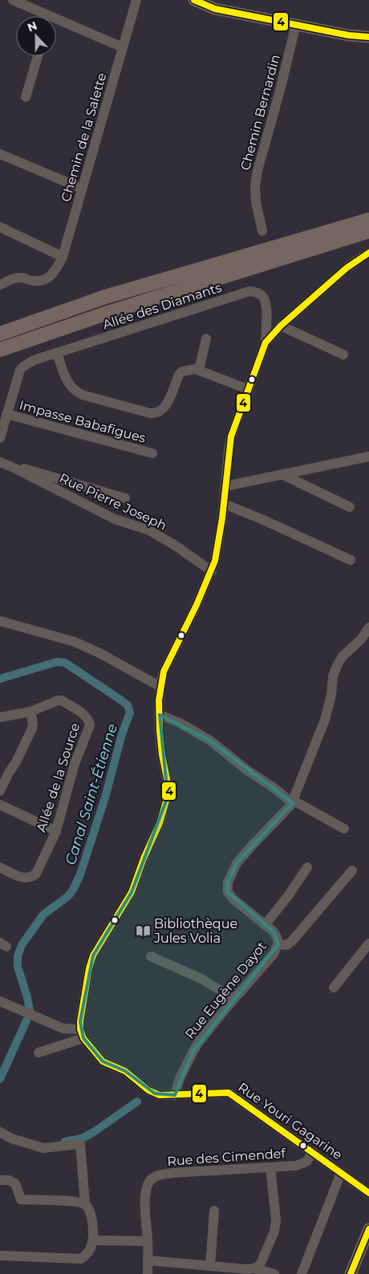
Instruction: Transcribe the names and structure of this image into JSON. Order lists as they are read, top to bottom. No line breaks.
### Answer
{"streets":{"street":["Chemin Bernardin","Chemin de la Salette","Allée des Diamants","Impasse Babafigues","Rue Pierre Joseph","Allée de la Source","Rue Eugène Dayot","Rue Youri Gagarine","Rue des Cimendef"]},"crossings":[["Allée des Diamants","Impasse Babafigues"],["Rue Eugène Dayot","Rue Youri Gagarine"],["Rue Youri Gagarine","Rue des Cimendef"]],"water":["Canal Saint-Étienne"],"places":{"library":["Bibliothèque Jules Volia"]},"lines":["transit line 4"],"north":"top"}
